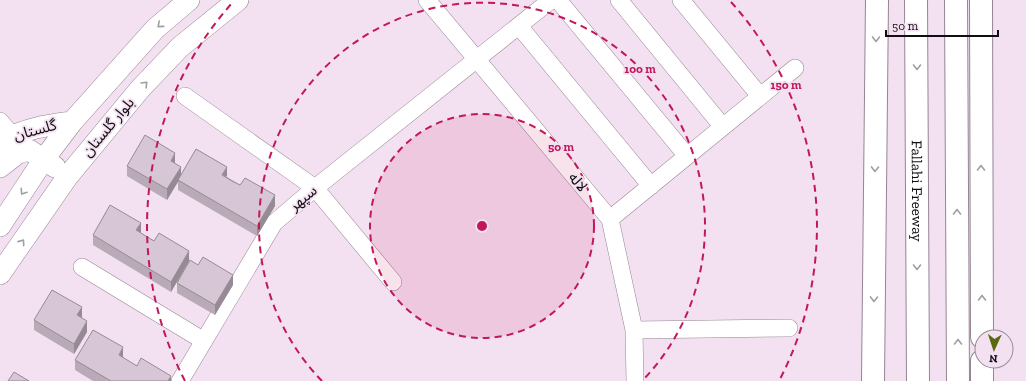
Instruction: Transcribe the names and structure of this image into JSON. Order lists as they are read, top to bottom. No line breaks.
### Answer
{"streets":{"main road":["Fallahi Freeway"],"street":["بلوار گلستان","گلستان","لاله","سپهر"]},"crossings":[["بلوار گلستان","گلستان"],["لاله","سپهر"]],"scale_bar":"50 m","north":"bottom","rings":["100 m","150 m","50 m"]}
